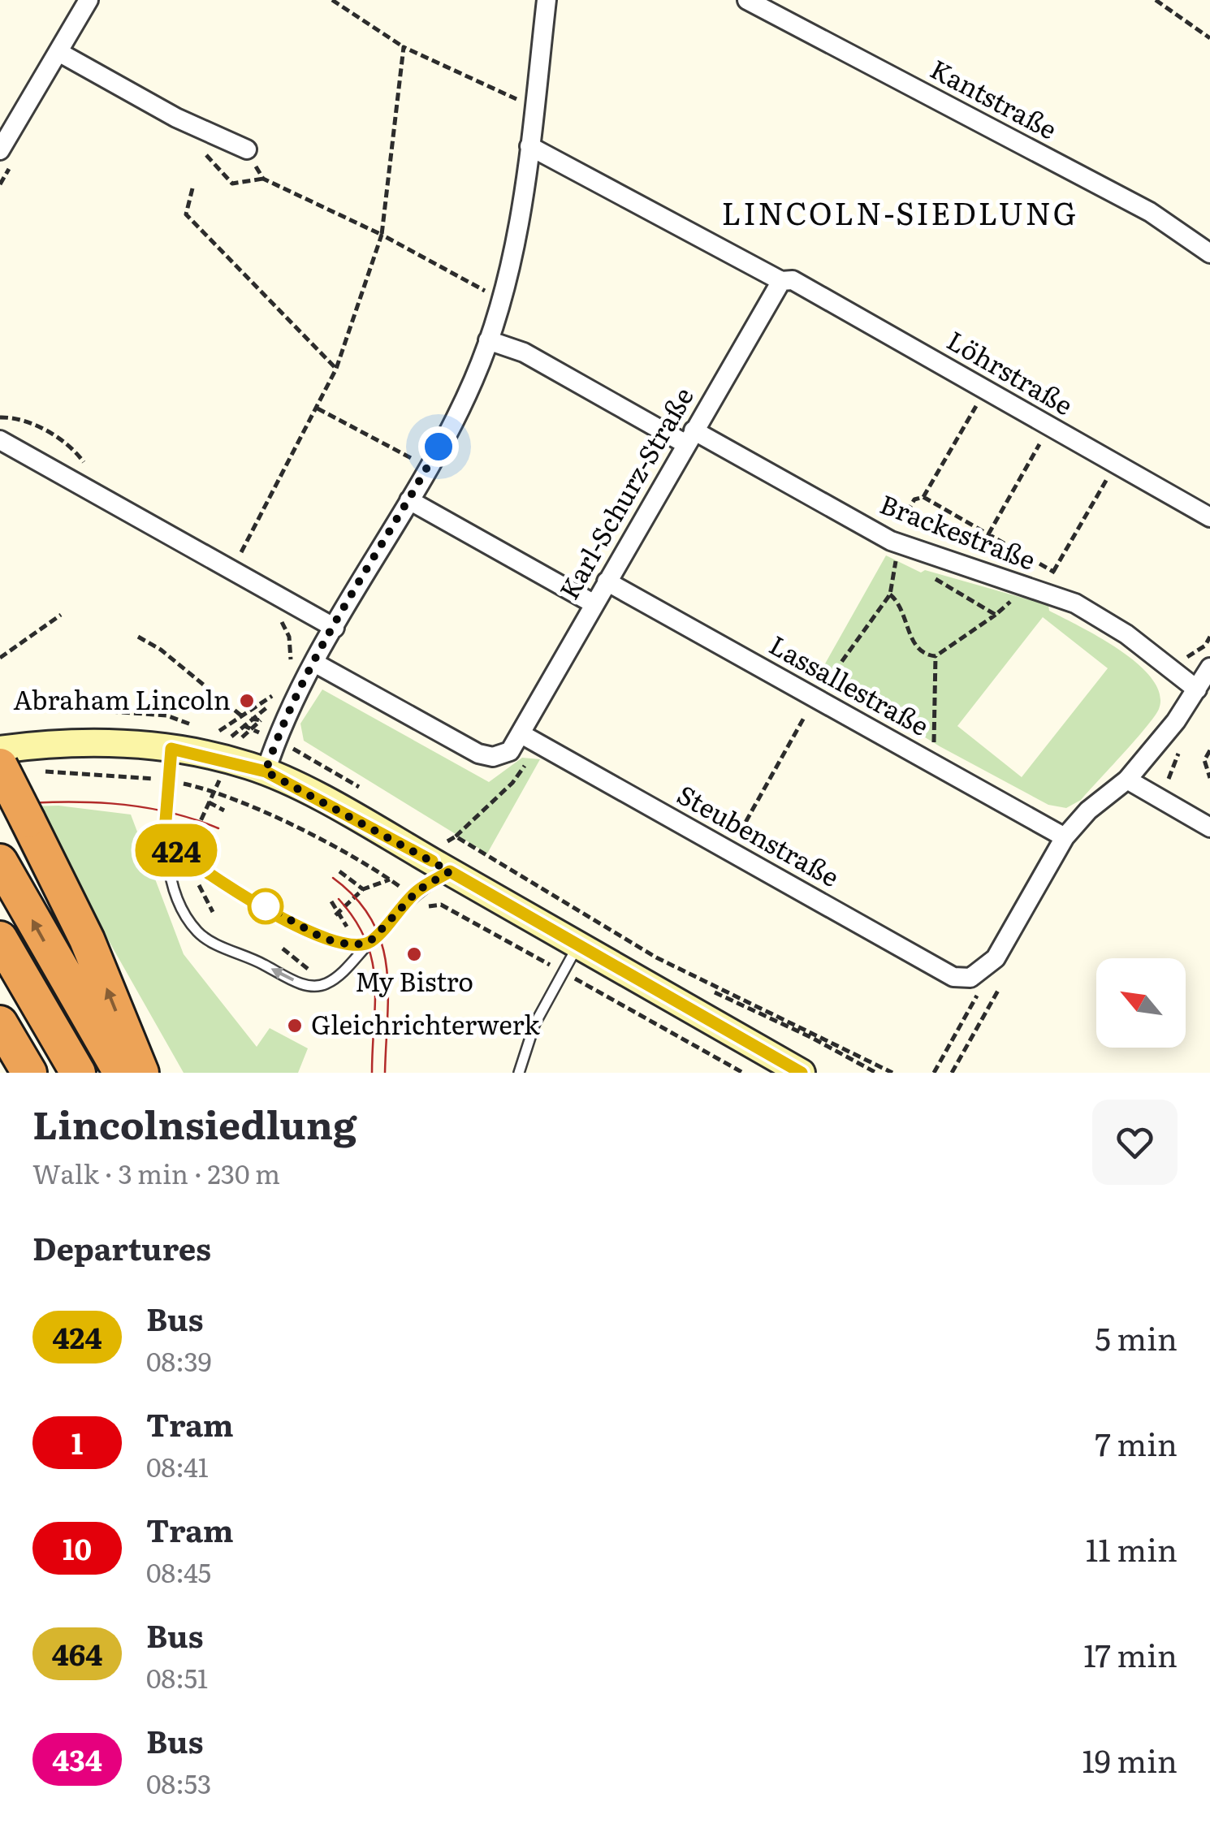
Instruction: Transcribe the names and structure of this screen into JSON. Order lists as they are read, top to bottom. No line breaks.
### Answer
{"streets":{"street":["Kantstraße","Löhrstraße","Karl-Schurz-Straße","Brackestraße","Lassallestraße","Steubenstraße"]},"crossings":[["Löhrstraße","Karl-Schurz-Straße"],["Karl-Schurz-Straße","Brackestraße"],["Karl-Schurz-Straße","Lassallestraße"],["Karl-Schurz-Straße","Steubenstraße"]],"districts":["LINCOLN-SIEDLUNG"],"places":["Abraham Lincoln","My Bistro","Gleichrichterwerk"],"lines":["bus line 424"],"north":"top left","page":{"on_map":"424","heading":[["Lincolnsiedlung","Walk · 3 min · 230 m"],"Departures"],"list":[{"mark":"424","name":"Bus","note":"08:39","value":"5 min"},{"mark":"1","name":"Tram","note":"08:41","value":"7 min"},{"mark":"10","name":"Tram","note":"08:45","value":"11 min"},{"mark":"464","name":"Bus","note":"08:51","value":"17 min"},{"mark":"434","name":"Bus","note":"08:53","value":"19 min"}]}}
